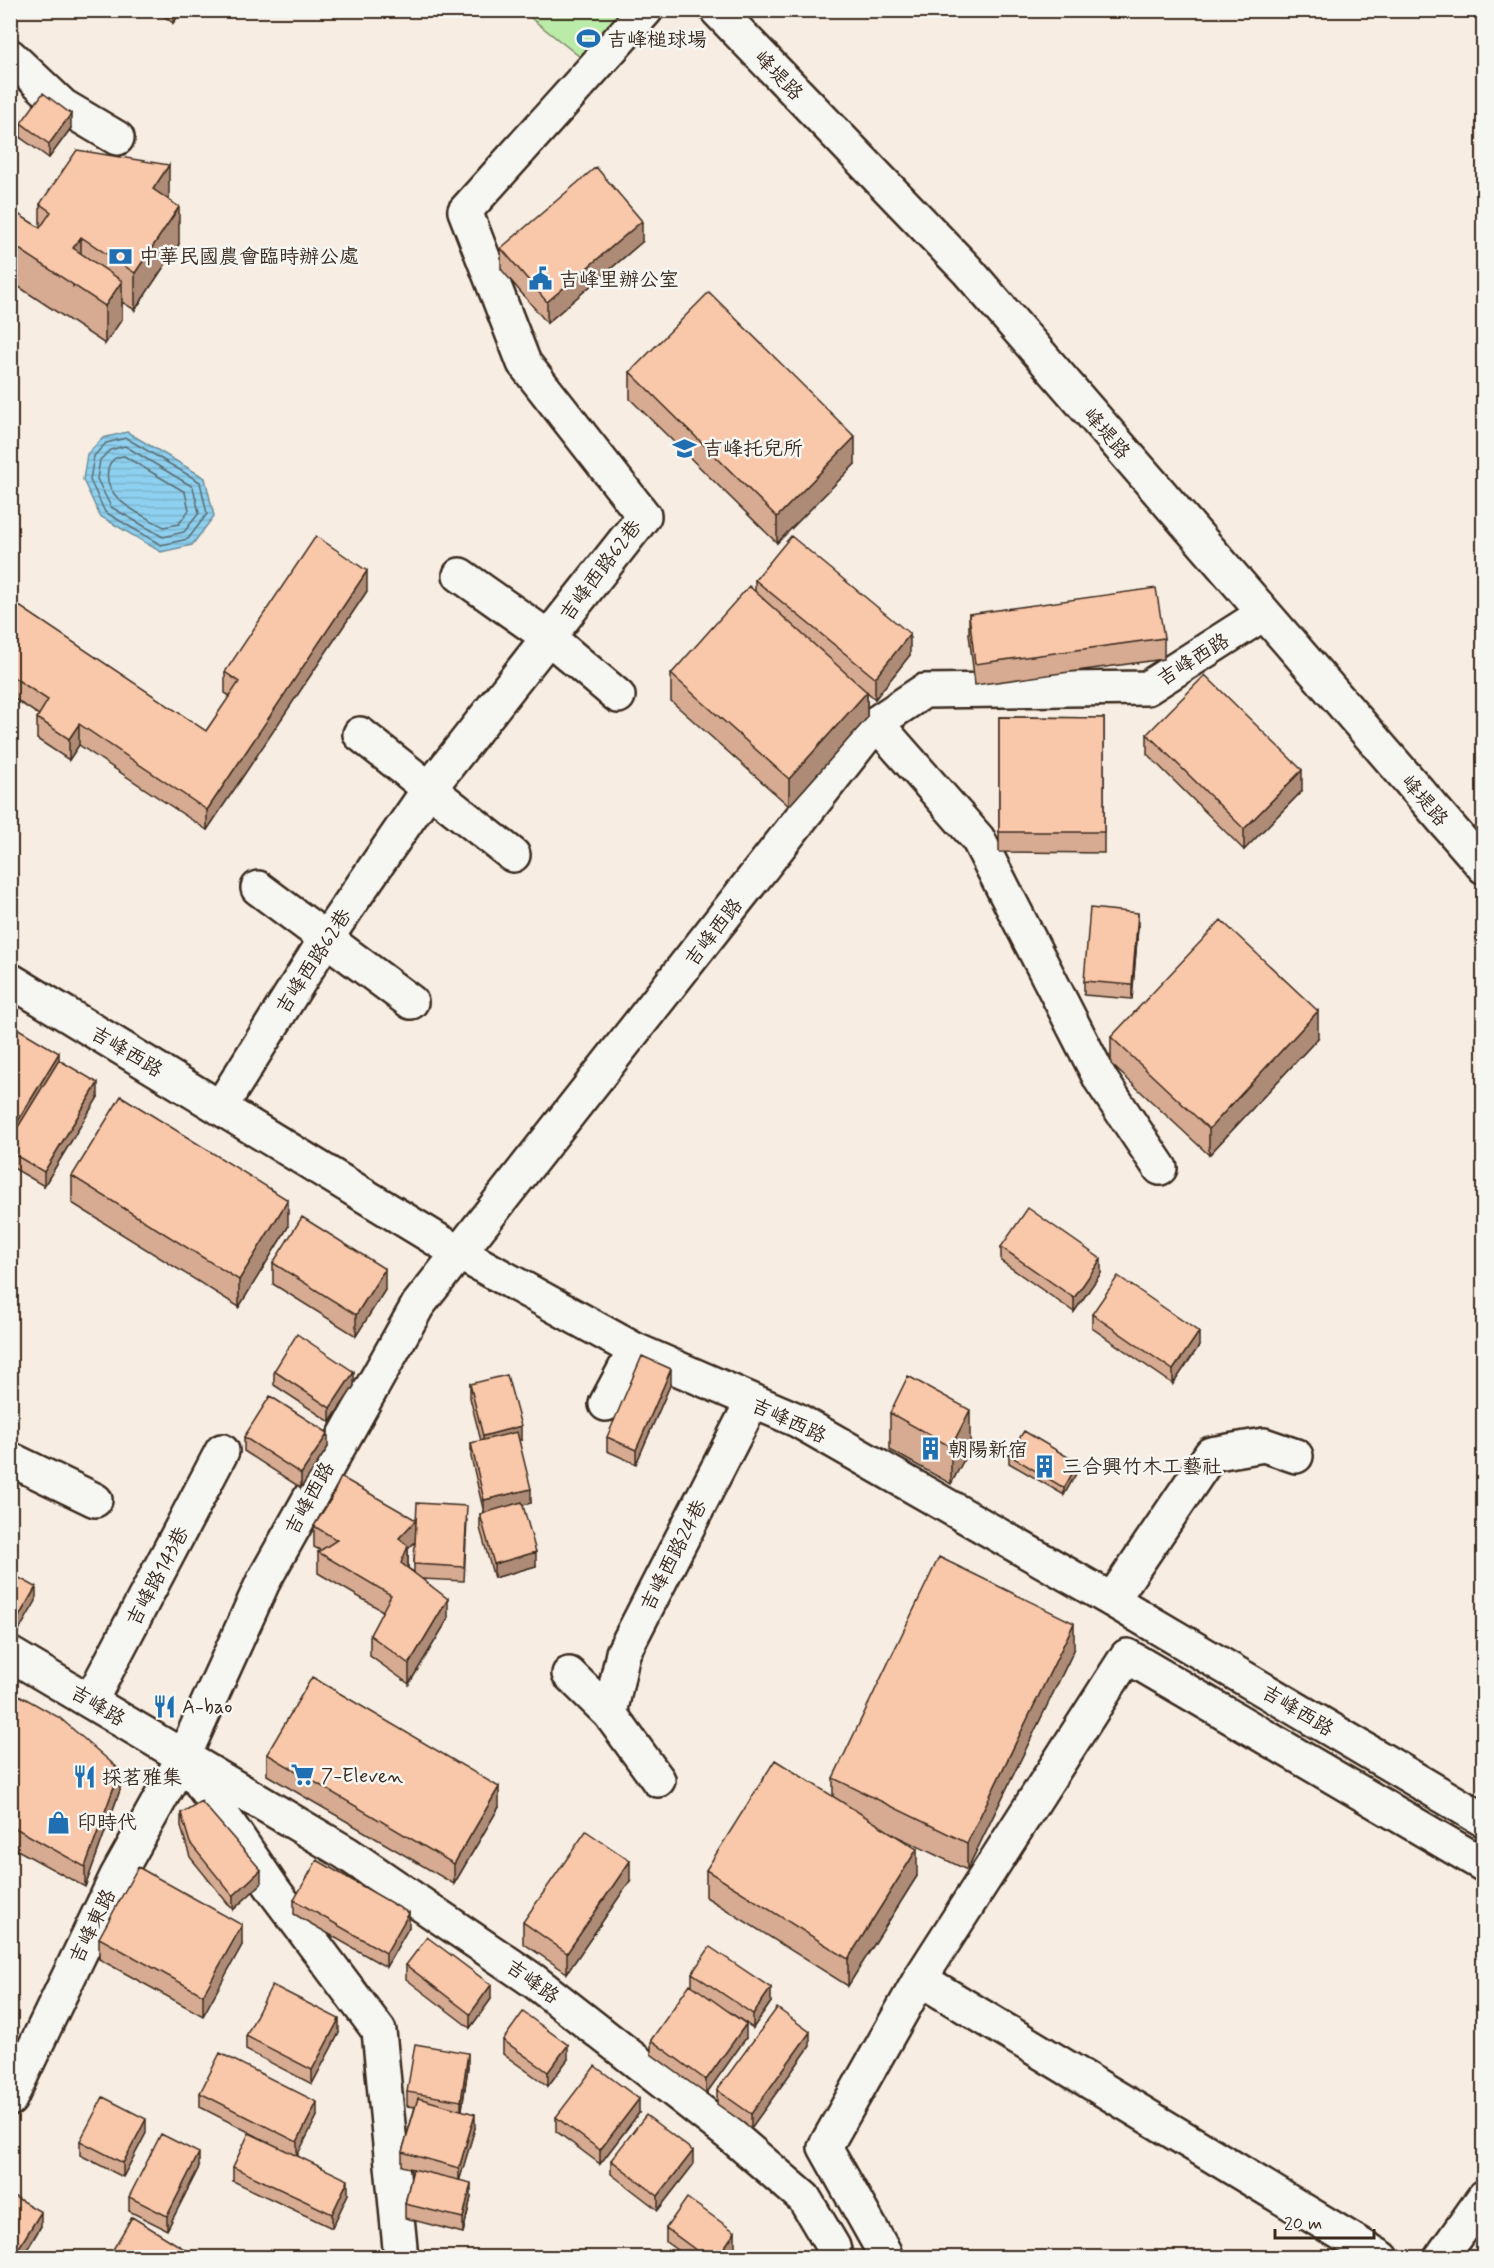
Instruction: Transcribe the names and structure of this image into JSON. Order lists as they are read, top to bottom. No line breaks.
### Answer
{"streets":{"street":["峰堤路","吉峰西路62巷","吉峰西路","吉峰西路24巷","吉峰路143巷","吉峰路","吉峰東路"]},"crossings":[["峰堤路","吉峰西路"],["吉峰西路62巷","吉峰西路"],["吉峰西路","吉峰西路24巷"],["吉峰西路","吉峰路"],["吉峰西路","吉峰東路"],["吉峰路143巷","吉峰路"],["吉峰路","吉峰東路"]],"places":{"sports":["吉峰槌球場"],"bank":["中華民國農會臨時辦公處"],"public building":["吉峰里辦公室"],"school or university":["吉峰托兒所"],"building":["朝陽新宿","三合興竹木工藝社"],"restaurant":["A-bao","採茗雅集"],"supermarket":["7-Eleven"],"shop":["印時代"]},"scale_bar":"20 m"}
